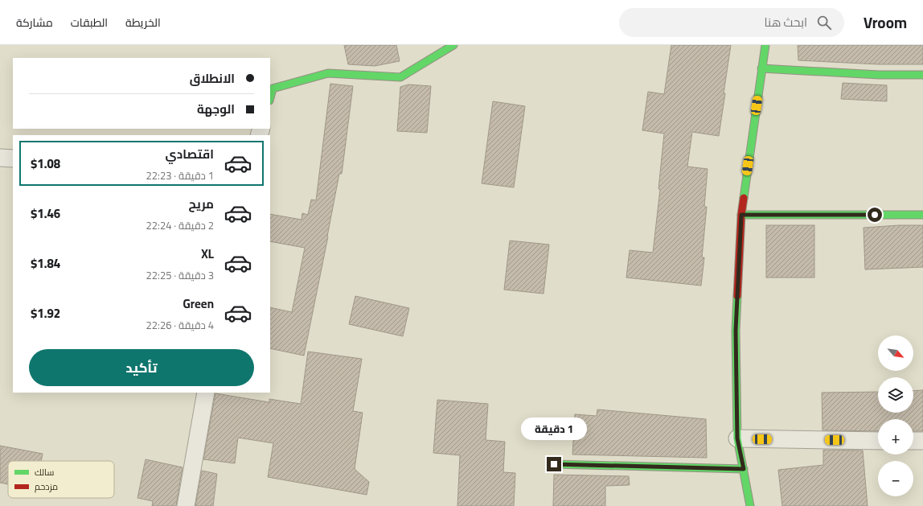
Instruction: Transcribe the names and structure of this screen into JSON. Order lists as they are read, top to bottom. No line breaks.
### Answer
{"legend":["سالك","مزدحم"],"north":"bottom right","page":{"header":"Vroom","search":"ابحث هنا","nav":["الخريطة","الطبقات","مشاركة"],"banner":["الانطلاق","الوجهة"],"list":[{"name":"اقتصادي","note":"1 دقيقة · 22:23","value":"$1.08"},{"name":"مريح","note":"2 دقيقة · 22:24","value":"$1.46"},{"name":"XL","note":"3 دقيقة · 22:25","value":"$1.84"},{"name":"Green","note":"4 دقيقة · 22:26","value":"$1.92"}],"map_buttons":["+","−"],"buttons":"تأكيد","bubble":"1 دقيقة"}}
